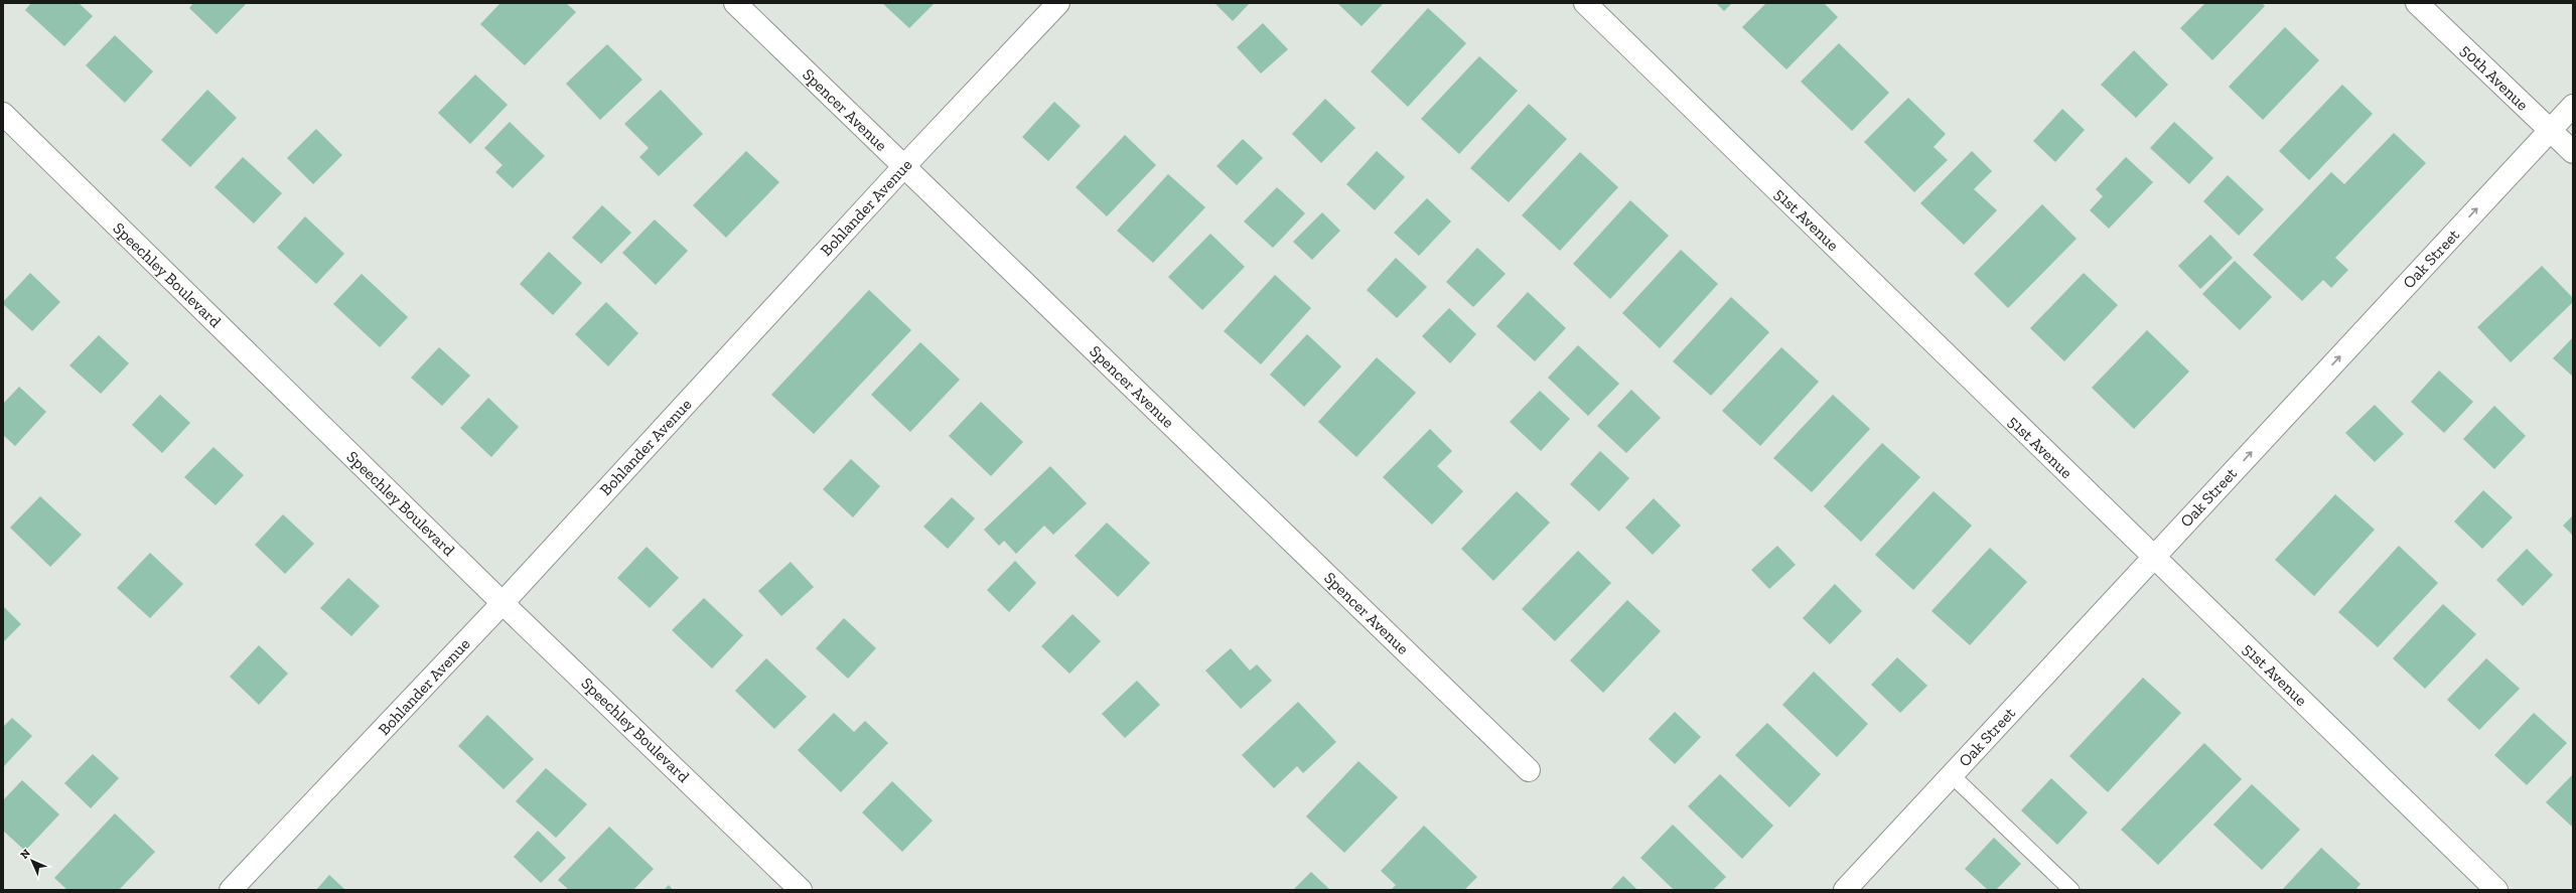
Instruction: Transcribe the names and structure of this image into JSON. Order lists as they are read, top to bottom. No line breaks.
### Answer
{"streets":{"street":["50th Avenue","Spencer Avenue","Bohlander Avenue","51st Avenue","Oak Street","Speechley Boulevard"]},"crossings":[["50th Avenue","Oak Street"],["Spencer Avenue","Bohlander Avenue"],["Bohlander Avenue","Speechley Boulevard"],["51st Avenue","Oak Street"]],"one_way":["Oak Street"],"north":"top left"}
